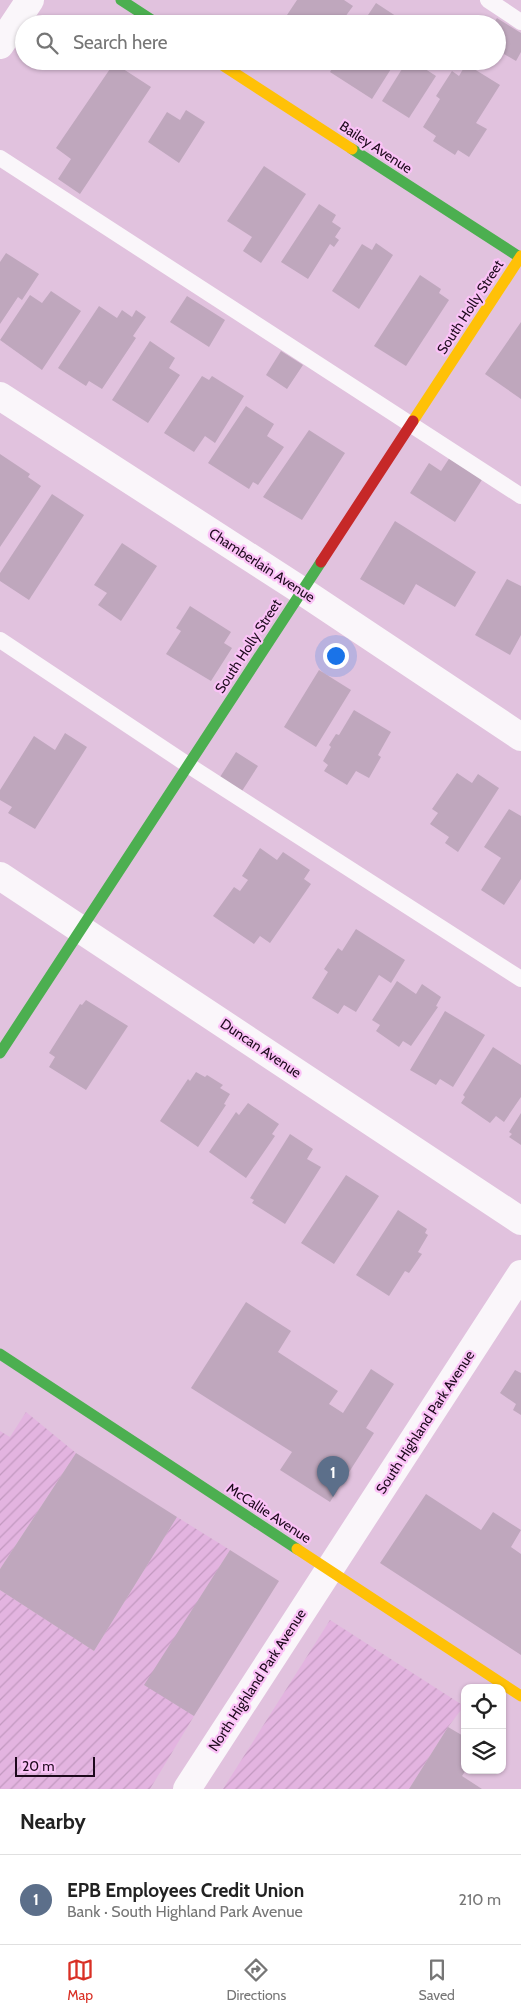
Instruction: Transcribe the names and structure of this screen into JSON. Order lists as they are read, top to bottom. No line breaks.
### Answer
{"streets":{"main road":["Bailey Avenue","South Holly Street","McCallie Avenue"],"street":["Chamberlain Avenue","Duncan Avenue","South Highland Park Avenue","North Highland Park Avenue"]},"crossings":[["Bailey Avenue","South Holly Street"],["South Holly Street","Chamberlain Avenue"],["South Holly Street","Duncan Avenue"],["South Highland Park Avenue","McCallie Avenue"],["South Highland Park Avenue","North Highland Park Avenue"],["McCallie Avenue","North Highland Park Avenue"]],"scale_bar":"20 m","page":{"search":"Search here","pins":"1","scale":"20 m","heading":"Nearby","list":[{"mark":"1","name":"EPB Employees Credit Union","note":"Bank · South Highland Park Avenue","value":"210 m"}],"nav":["Map","Directions","Saved"]}}
